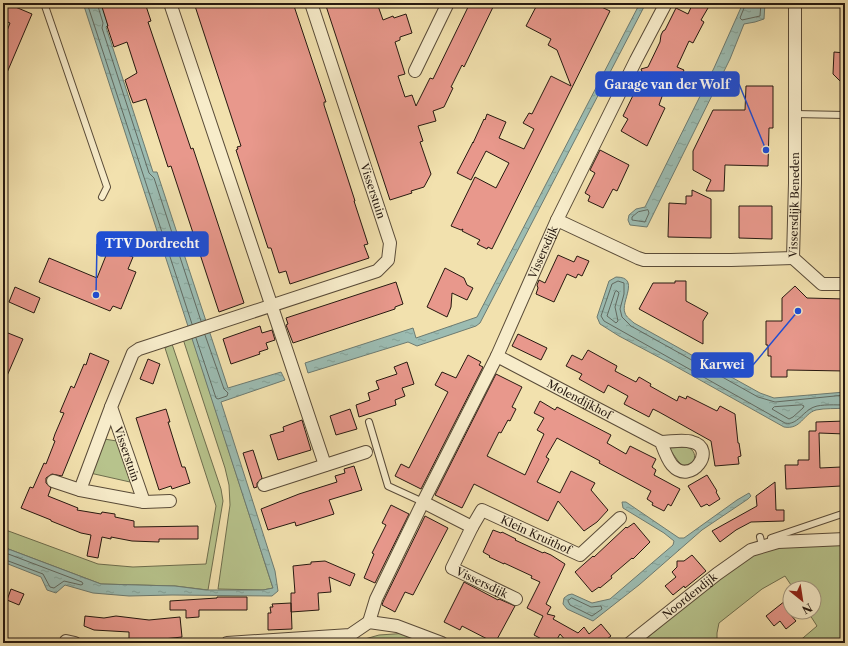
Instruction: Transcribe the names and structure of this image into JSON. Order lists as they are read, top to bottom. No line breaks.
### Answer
{"streets":{"street":["Visserstuin","Vissersdijk Beneden","Vissersdijk","Molendijkhof","Klein Kruithof","Noordendijk"]},"crossings":[["Vissersdijk Beneden","Vissersdijk"],["Vissersdijk","Molendijkhof"],["Vissersdijk","Klein Kruithof"]],"places":["Garage van der Wolf","TTV Dordrecht","Karwei"],"north":"bottom right"}
